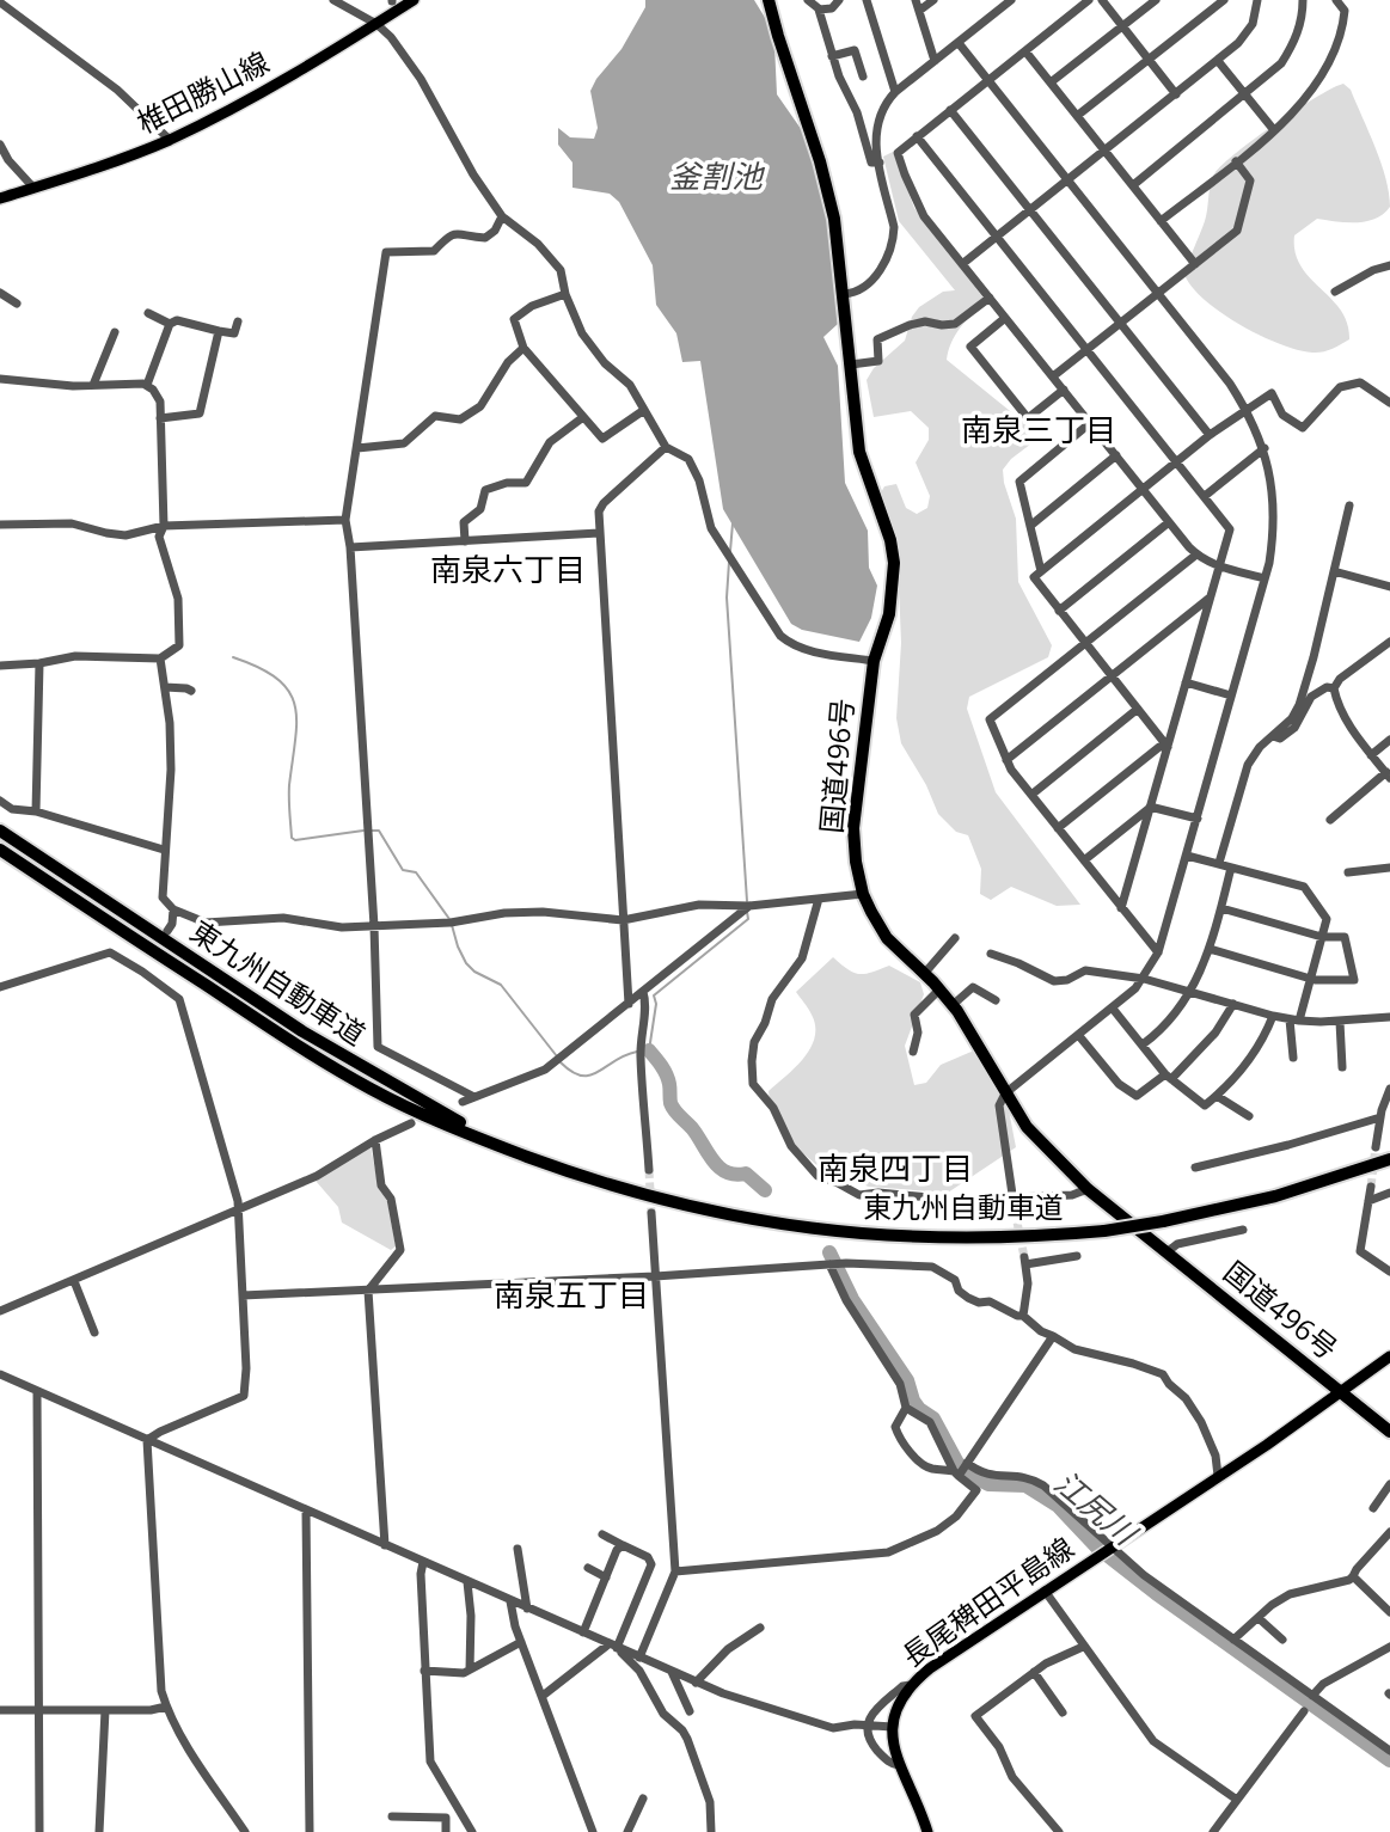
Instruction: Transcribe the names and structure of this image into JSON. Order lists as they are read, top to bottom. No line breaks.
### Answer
{"streets":{"highway":["国道496号","東九州自動車道"],"main road":["椎田勝山線","長尾稗田平島線"]},"crossings":[["国道496号","長尾稗田平島線"]],"districts":["南泉三丁目","南泉六丁目","南泉四丁目","南泉五丁目"],"water":["釜割池","江尻川"]}
